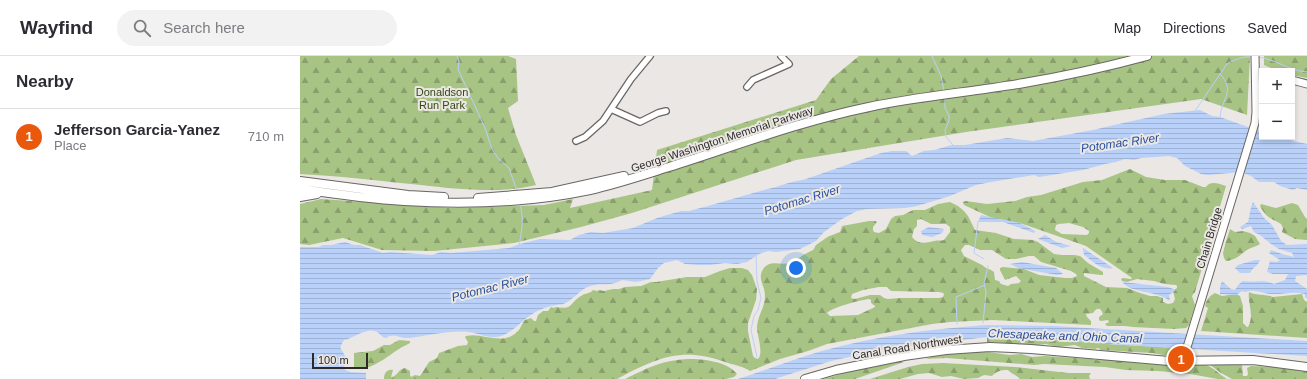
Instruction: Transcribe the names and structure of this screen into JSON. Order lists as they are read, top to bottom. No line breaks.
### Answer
{"streets":{"highway":["George Washington Memorial Parkway","Canal Road Northwest"],"main road":["Chain Bridge"]},"crossings":[["Chain Bridge","Canal Road Northwest"]],"water":["Potomac River","Chesapeake and Ohio Canal"],"parks":["Donaldson Run Park"],"scale_bar":"100 m","page":{"header":"Wayfind","search":"Search here","nav":["Map","Directions","Saved"],"heading":"Nearby","map_buttons":["+","−"],"list":[{"mark":"1","name":"Jefferson Garcia-Yanez","note":"Place","value":"710 m"}],"pins":"1","scale":"100 m"}}
